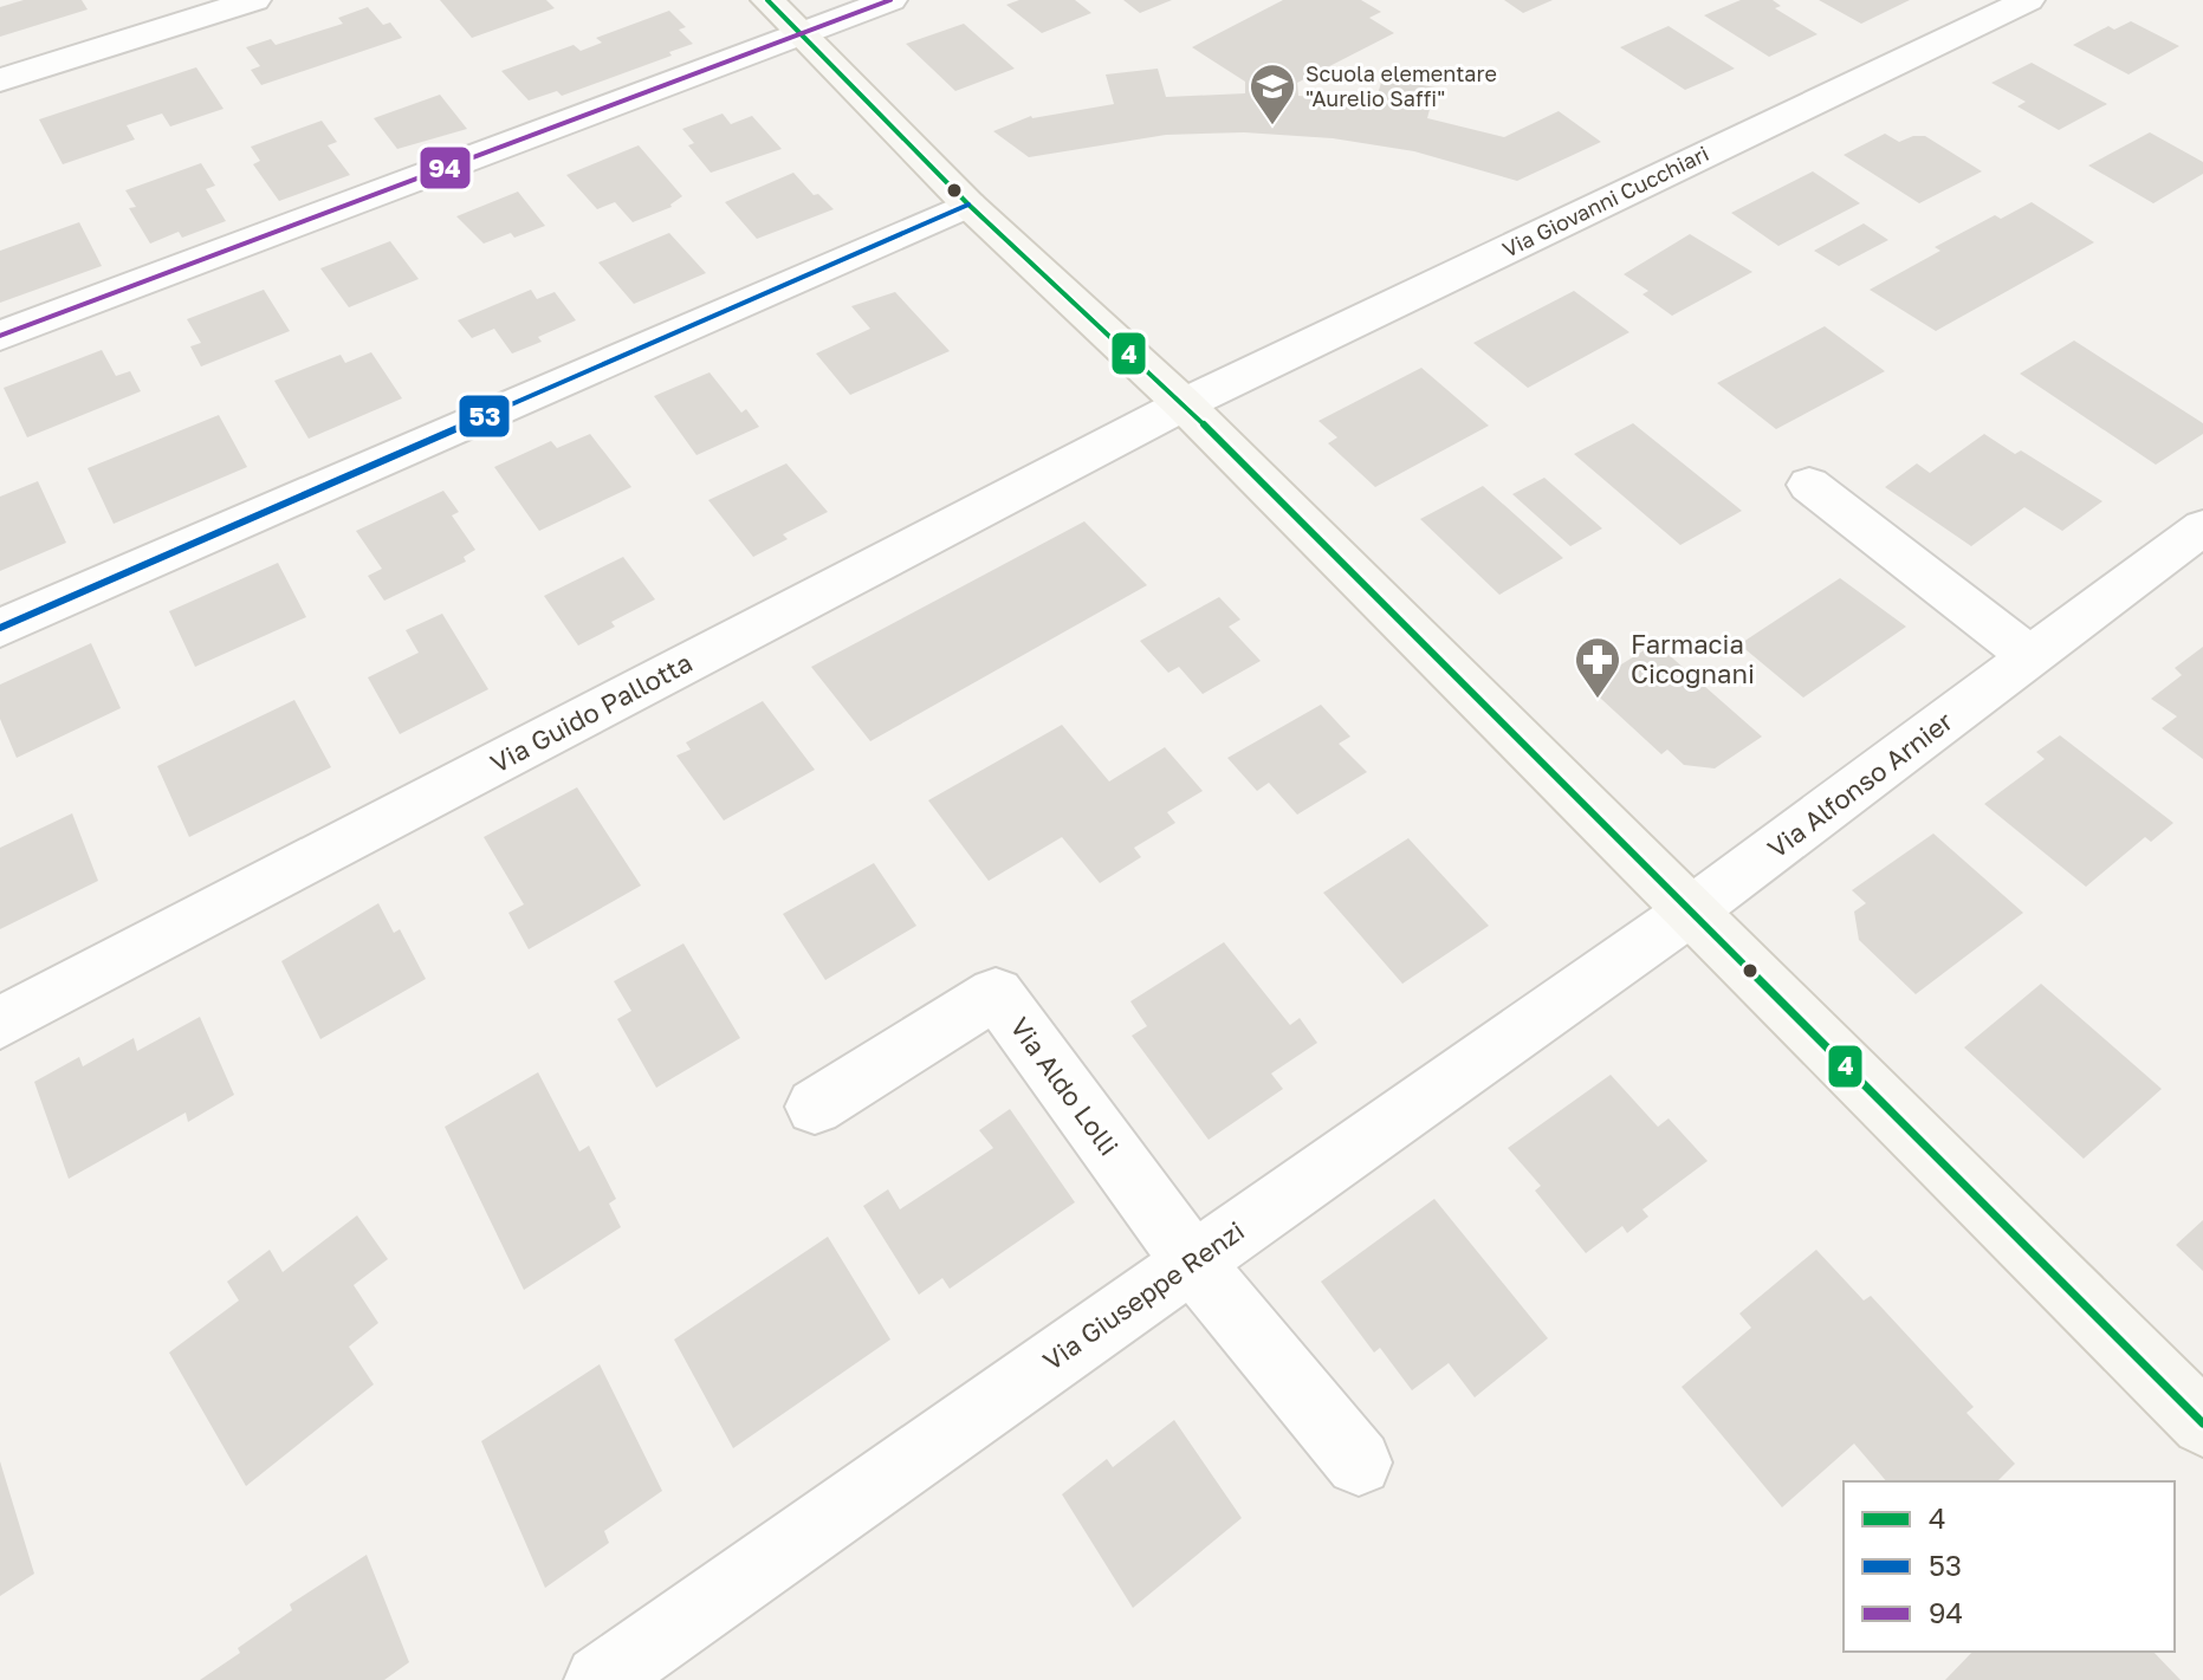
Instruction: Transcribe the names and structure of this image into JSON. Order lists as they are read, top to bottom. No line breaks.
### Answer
{"streets":{"street":["Via Giovanni Cucchiari","Via Guido Pallotta","Via Alfonso Arnier","Via Aldo Lolli","Via Giuseppe Renzi"]},"crossings":[["Via Giovanni Cucchiari","Via Guido Pallotta"],["Via Alfonso Arnier","Via Giuseppe Renzi"],["Via Aldo Lolli","Via Giuseppe Renzi"]],"places":{"school or university":["Scuola elementare \"Aurelio Saffi\""],"pharmacy":["Farmacia Cicognani"]},"lines":["transit line 4","transit line 94","transit line 53"],"legend":["4","53","94"]}
